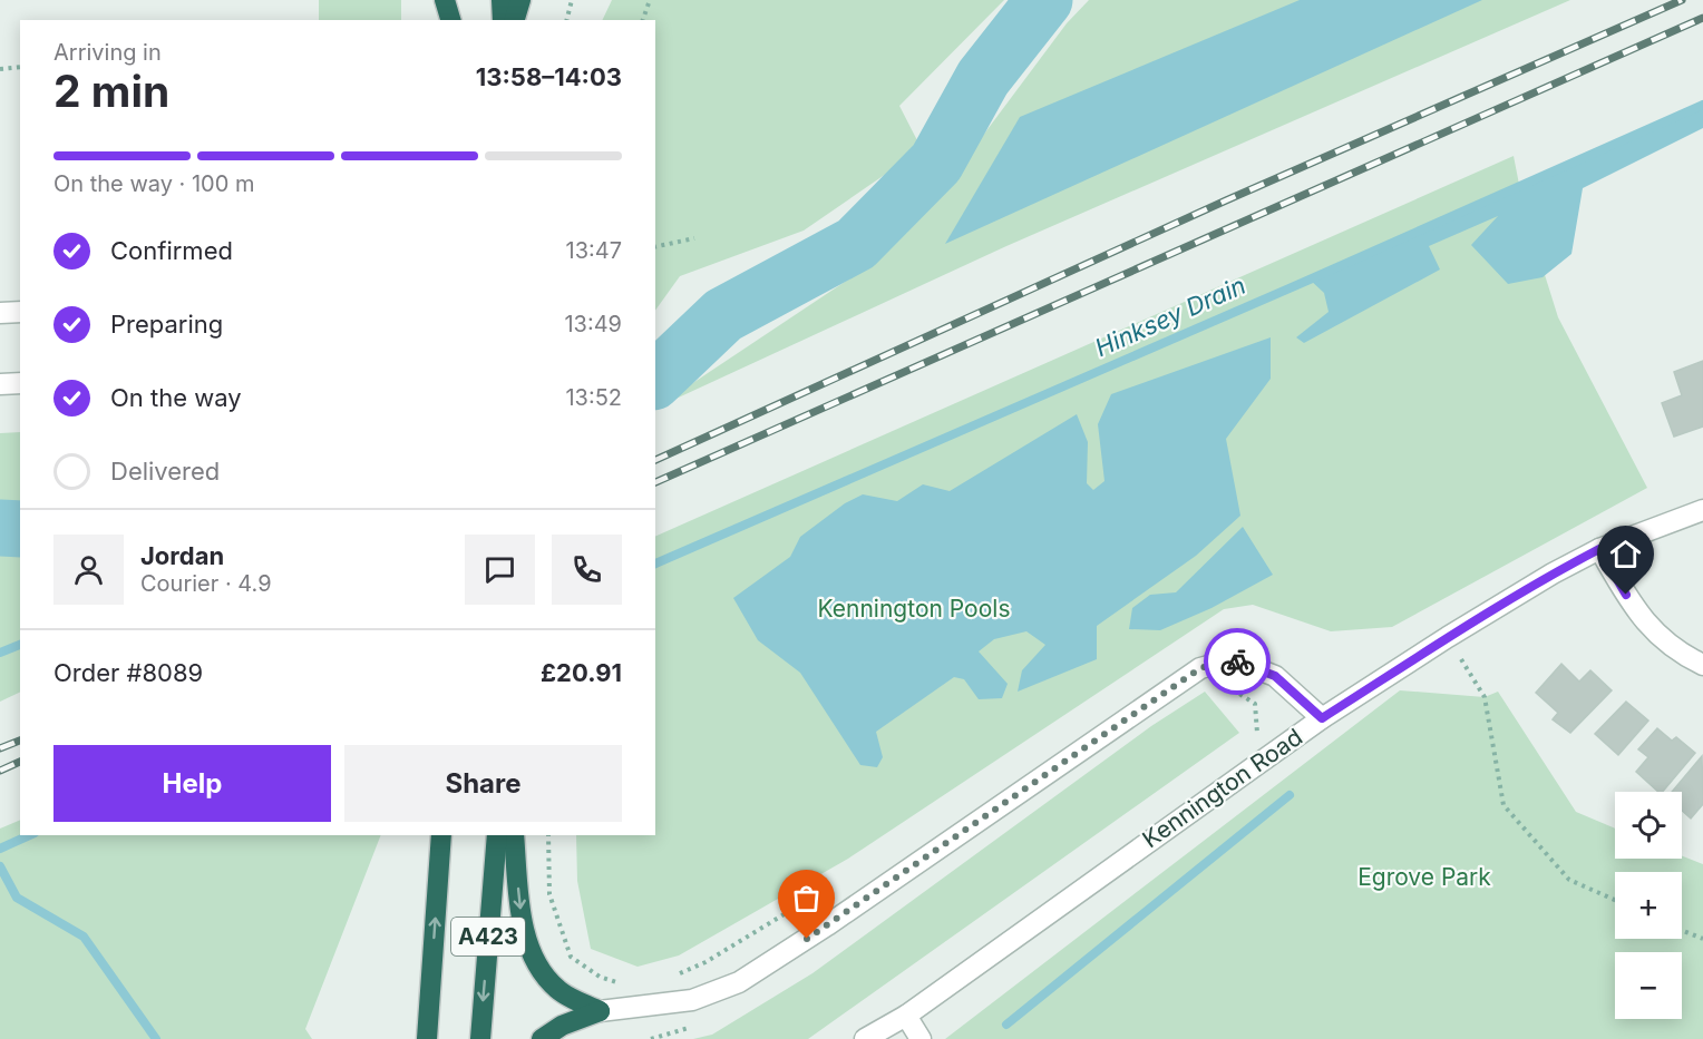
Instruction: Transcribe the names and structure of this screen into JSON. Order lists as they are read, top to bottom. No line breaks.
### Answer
{"streets":{"highway":["A423"],"street":["Kennington Road"]},"water":["Hinksey Drain"],"parks":["Kennington Pools","Egrove Park"],"page":{"heading":["2 min","Arriving in","13:58–14:03"],"panel":["Jordan","Courier · 4.9","Order #8089","£20.91"],"bar":"On the way · 100 m","list":[["Confirmed","13:47"],["Preparing","13:49"],["On the way","13:52"],"Delivered"],"buttons":["Help","Share"],"map_buttons":["+","−"]}}
